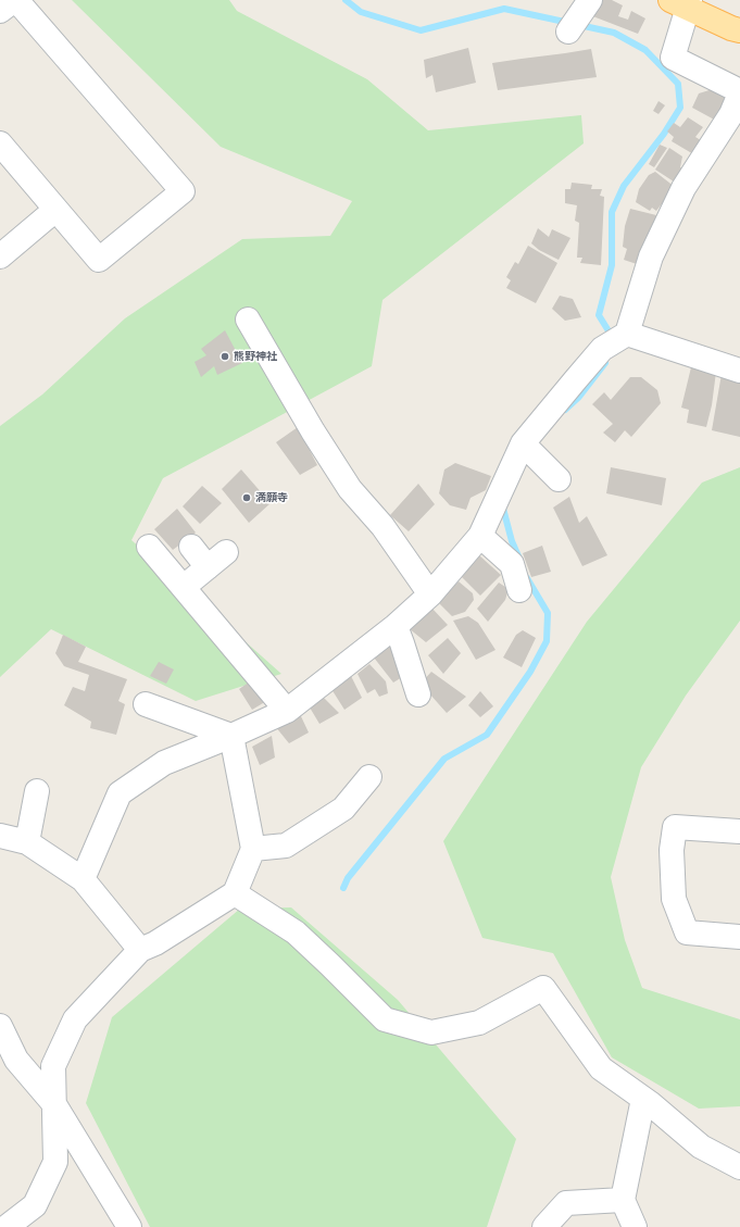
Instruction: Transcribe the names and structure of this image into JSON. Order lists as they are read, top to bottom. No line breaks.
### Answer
{"places":["熊野神社","満願寺"]}
